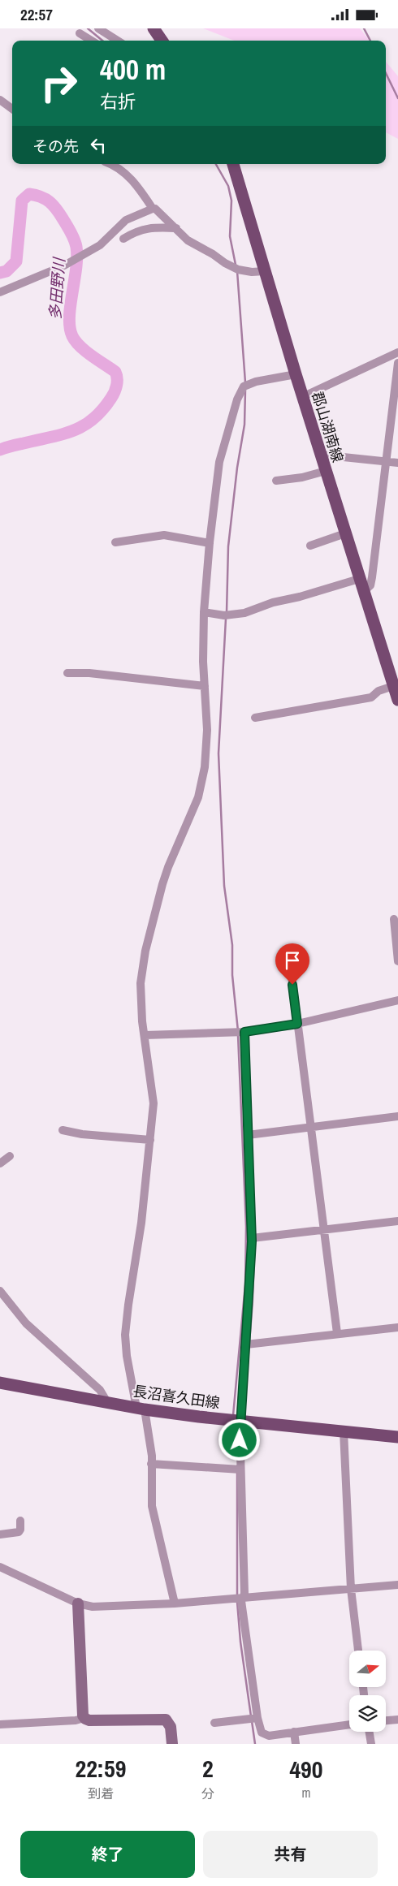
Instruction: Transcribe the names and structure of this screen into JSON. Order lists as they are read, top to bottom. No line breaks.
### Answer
{"streets":{"main road":["郡山湖南線","長沼喜久田線"]},"water":["多田野川"],"north":"right","page":{"status":"22:57","turn":["400 m","右折"],"then":"その先","eta":["22:59","到着","2","分","490","m"],"buttons":["終了","共有"]}}
